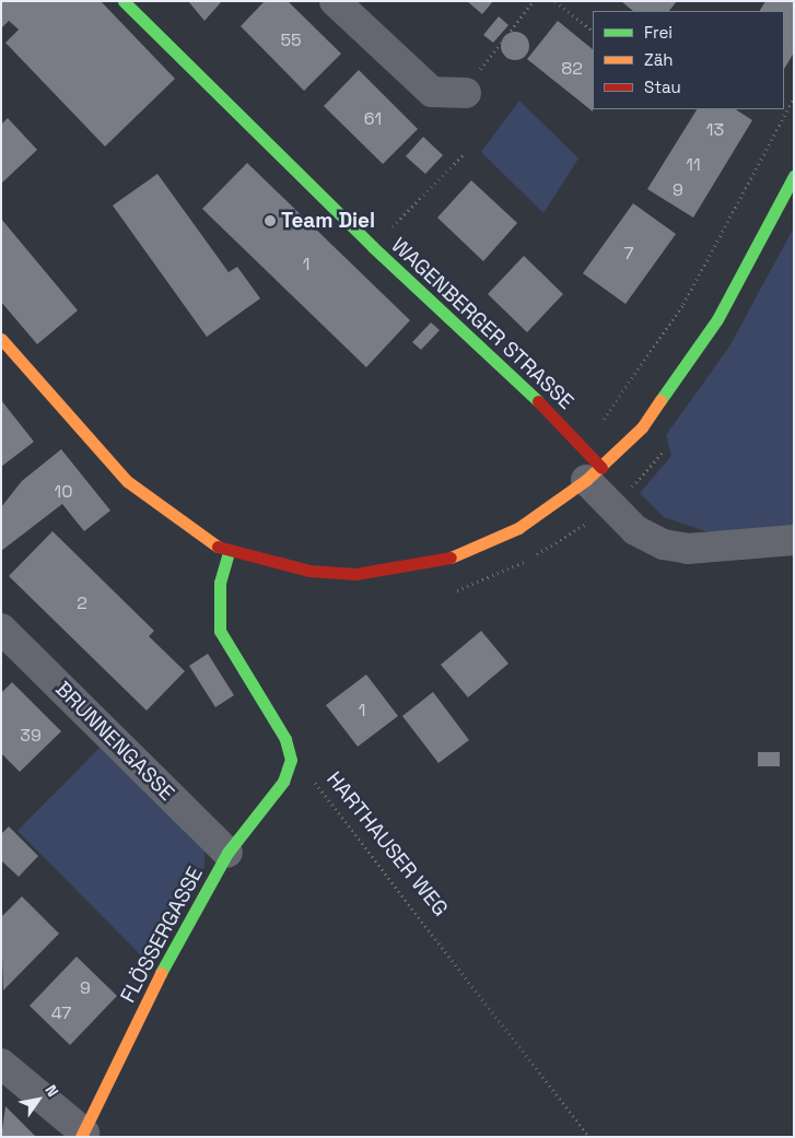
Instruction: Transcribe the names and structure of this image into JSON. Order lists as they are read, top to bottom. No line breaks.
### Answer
{"streets":{"street":["WAGENBERGER STRASSE","BRUNNENGASSE","FLÖSSERGASSE"],"path":["HARTHAUSER WEG"]},"crossings":[["BRUNNENGASSE","FLÖSSERGASSE"],["HARTHAUSER WEG","FLÖSSERGASSE"]],"places":["Team Diel"],"house_numbers":["55","82","61","13","11","9","7","1","10","2","1","39","9","47"],"legend":["Frei","Zäh","Stau"],"north":"top right"}
